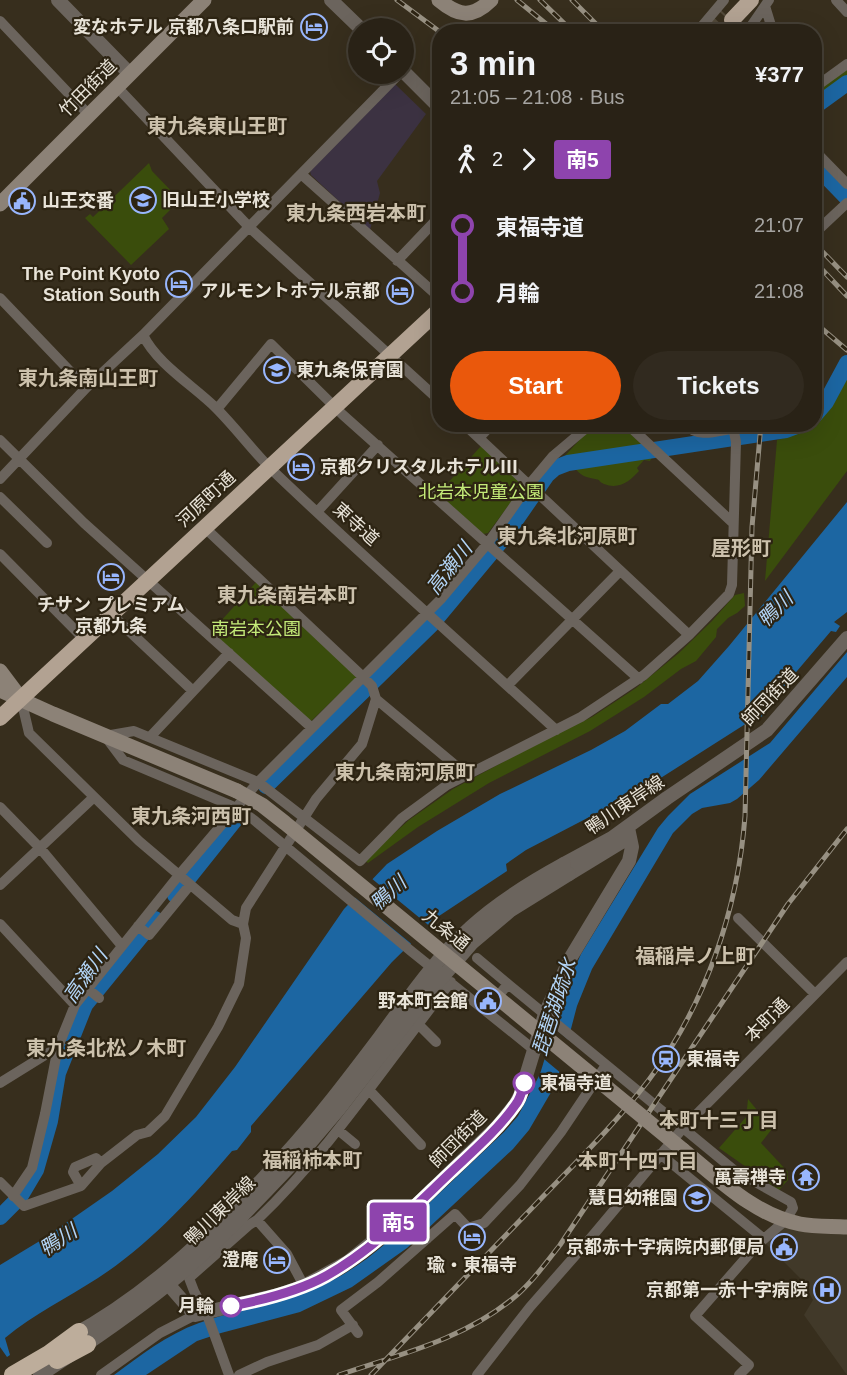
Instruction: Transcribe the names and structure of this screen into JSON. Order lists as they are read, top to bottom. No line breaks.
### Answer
{"streets":{"highway":["河原町通"],"main road":["竹田街道","九条通"],"street":["東寺道","師団街道","鴨川東岸線","本町通"]},"crossings":[["河原町通","東寺道"],["河原町通","九条通"],["師団街道","鴨川東岸線"],["鴨川東岸線","九条通"]],"districts":["東九条東山王町","東九条西岩本町","東九条南山王町","東九条北河原町","屋形町","東九条南岩本町","東九条南河原町","東九条河西町","福稲岸ノ上町","東九条北松ノ木町","本町十三丁目","福稲柿本町","本町十四丁目"],"water":["高瀬川","鴨川","琵琶湖疏水"],"parks":["北岩本児童公園","南岩本公園"],"places":{"hotel":["変なホテル 京都八条口駅前","The Point Kyoto Station South","アルモントホテル京都","京都クリスタルホテルⅢ","チサン プレミアム 京都九条","瑜・東福寺","澄庵"],"school or university":["旧山王小学校","東九条保育園","慧日幼稚園"],"public building":["山王交番","野本町会館","京都赤十字病院内郵便局"],"station":["東福寺"],"other":["東福寺道","月輪"],"temple":["萬壽禅寺"],"hospital":["京都第一赤十字病院"]},"lines":["bus line 南5"],"page":{"on_map":"南5","heading":["3 min","21:05 – 21:08 · Bus","¥377"],"legs":["2","南5"],"list":[{"name":"東福寺道","value":"21:07"},{"name":"月輪","value":"21:08"}],"buttons":["Start","Tickets"]}}
